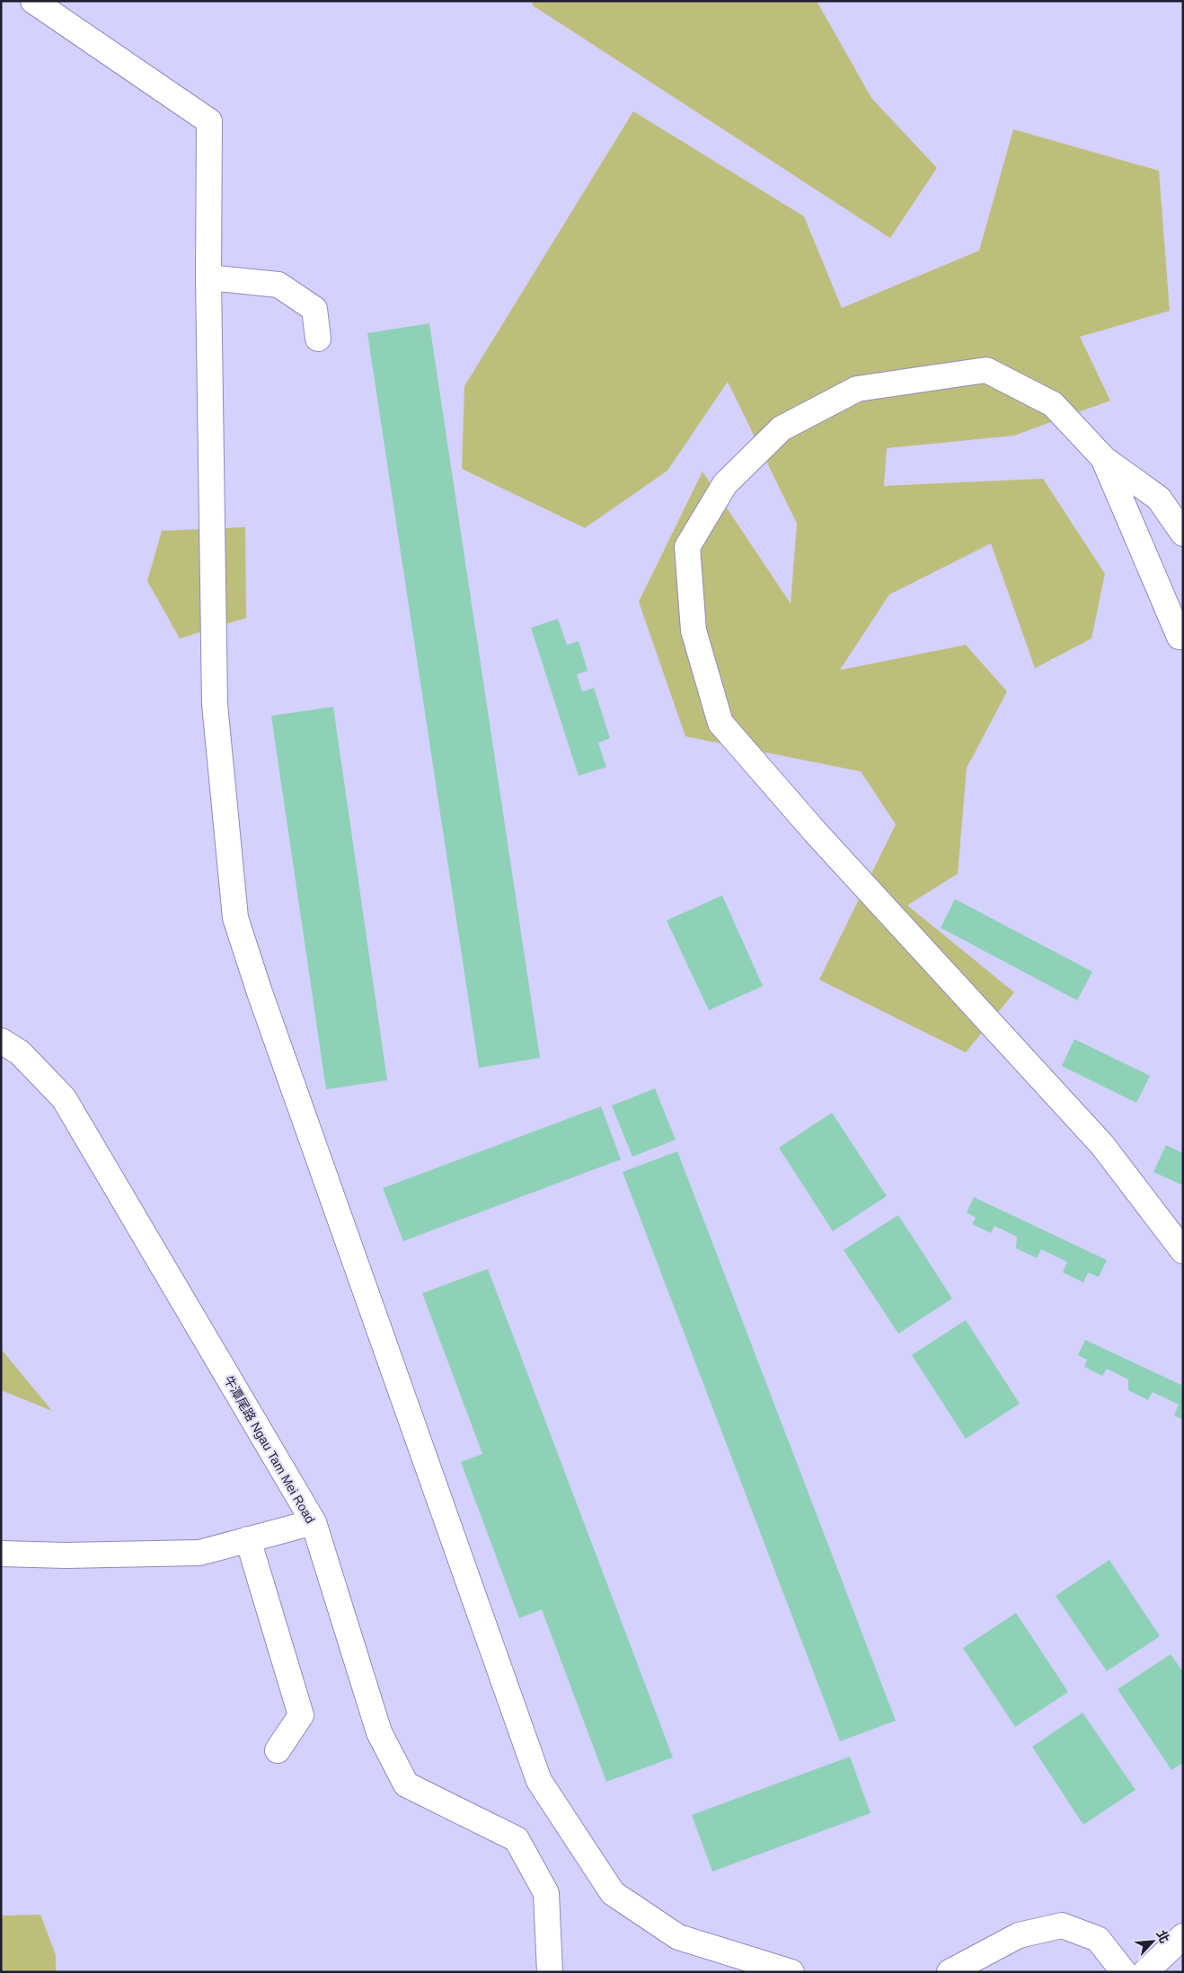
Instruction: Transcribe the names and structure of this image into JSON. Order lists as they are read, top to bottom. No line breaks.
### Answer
{"streets":{"street":["牛潭尾路 Ngau Tam Mei Road"]},"north":"top right"}
